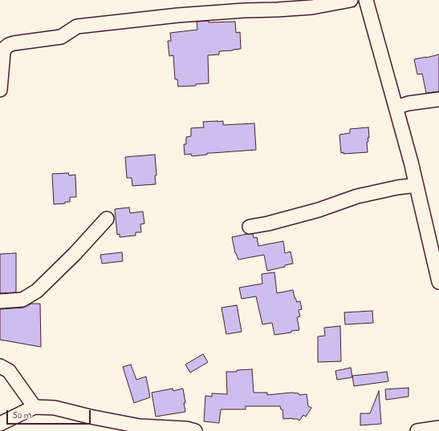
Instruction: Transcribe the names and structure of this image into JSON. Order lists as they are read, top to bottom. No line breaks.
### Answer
{"scale_bar":"50 m"}
